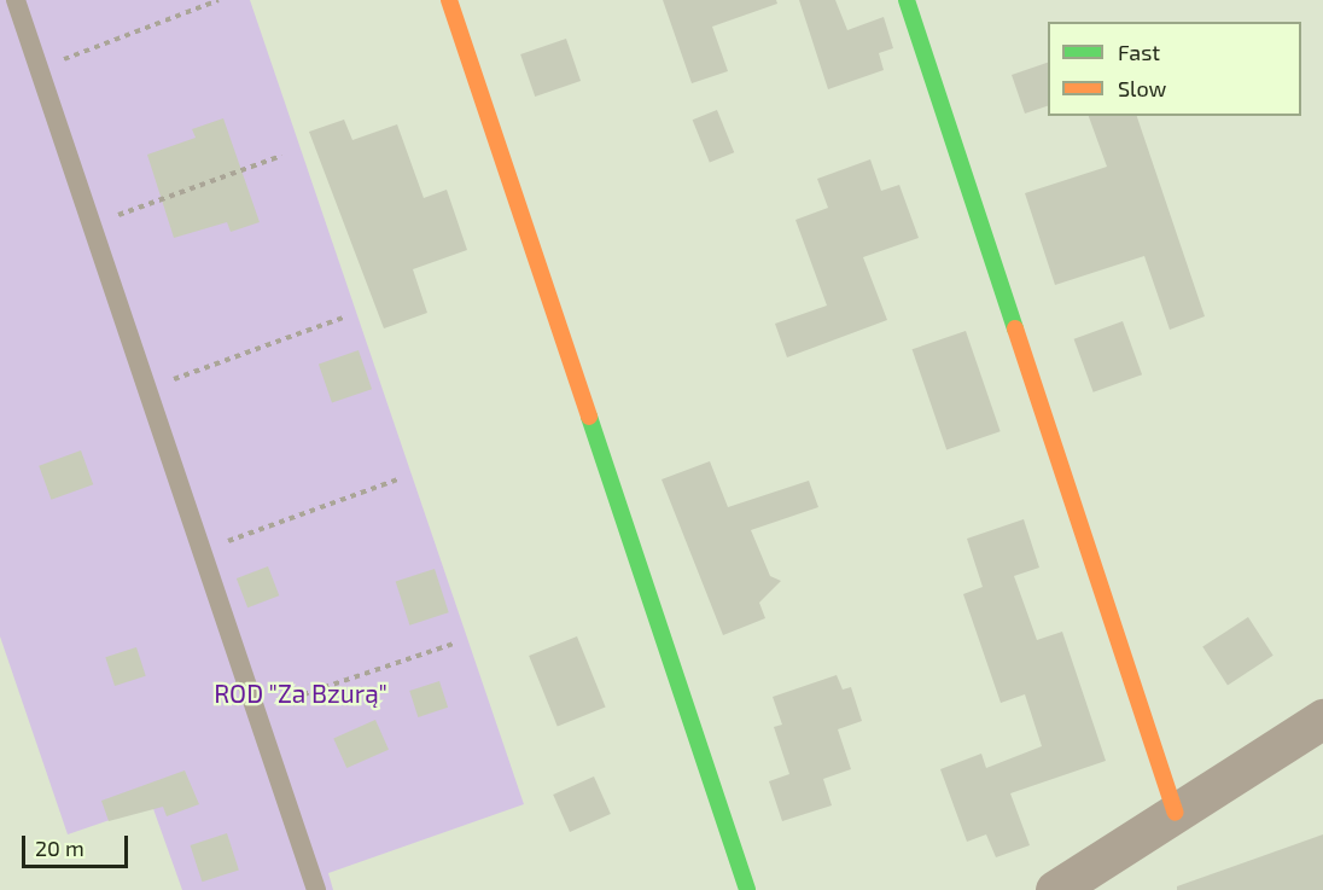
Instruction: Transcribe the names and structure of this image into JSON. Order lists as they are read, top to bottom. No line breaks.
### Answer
{"parks":["ROD \"Za Bzurą\""],"legend":["Fast","Slow"],"scale_bar":"20 m"}
